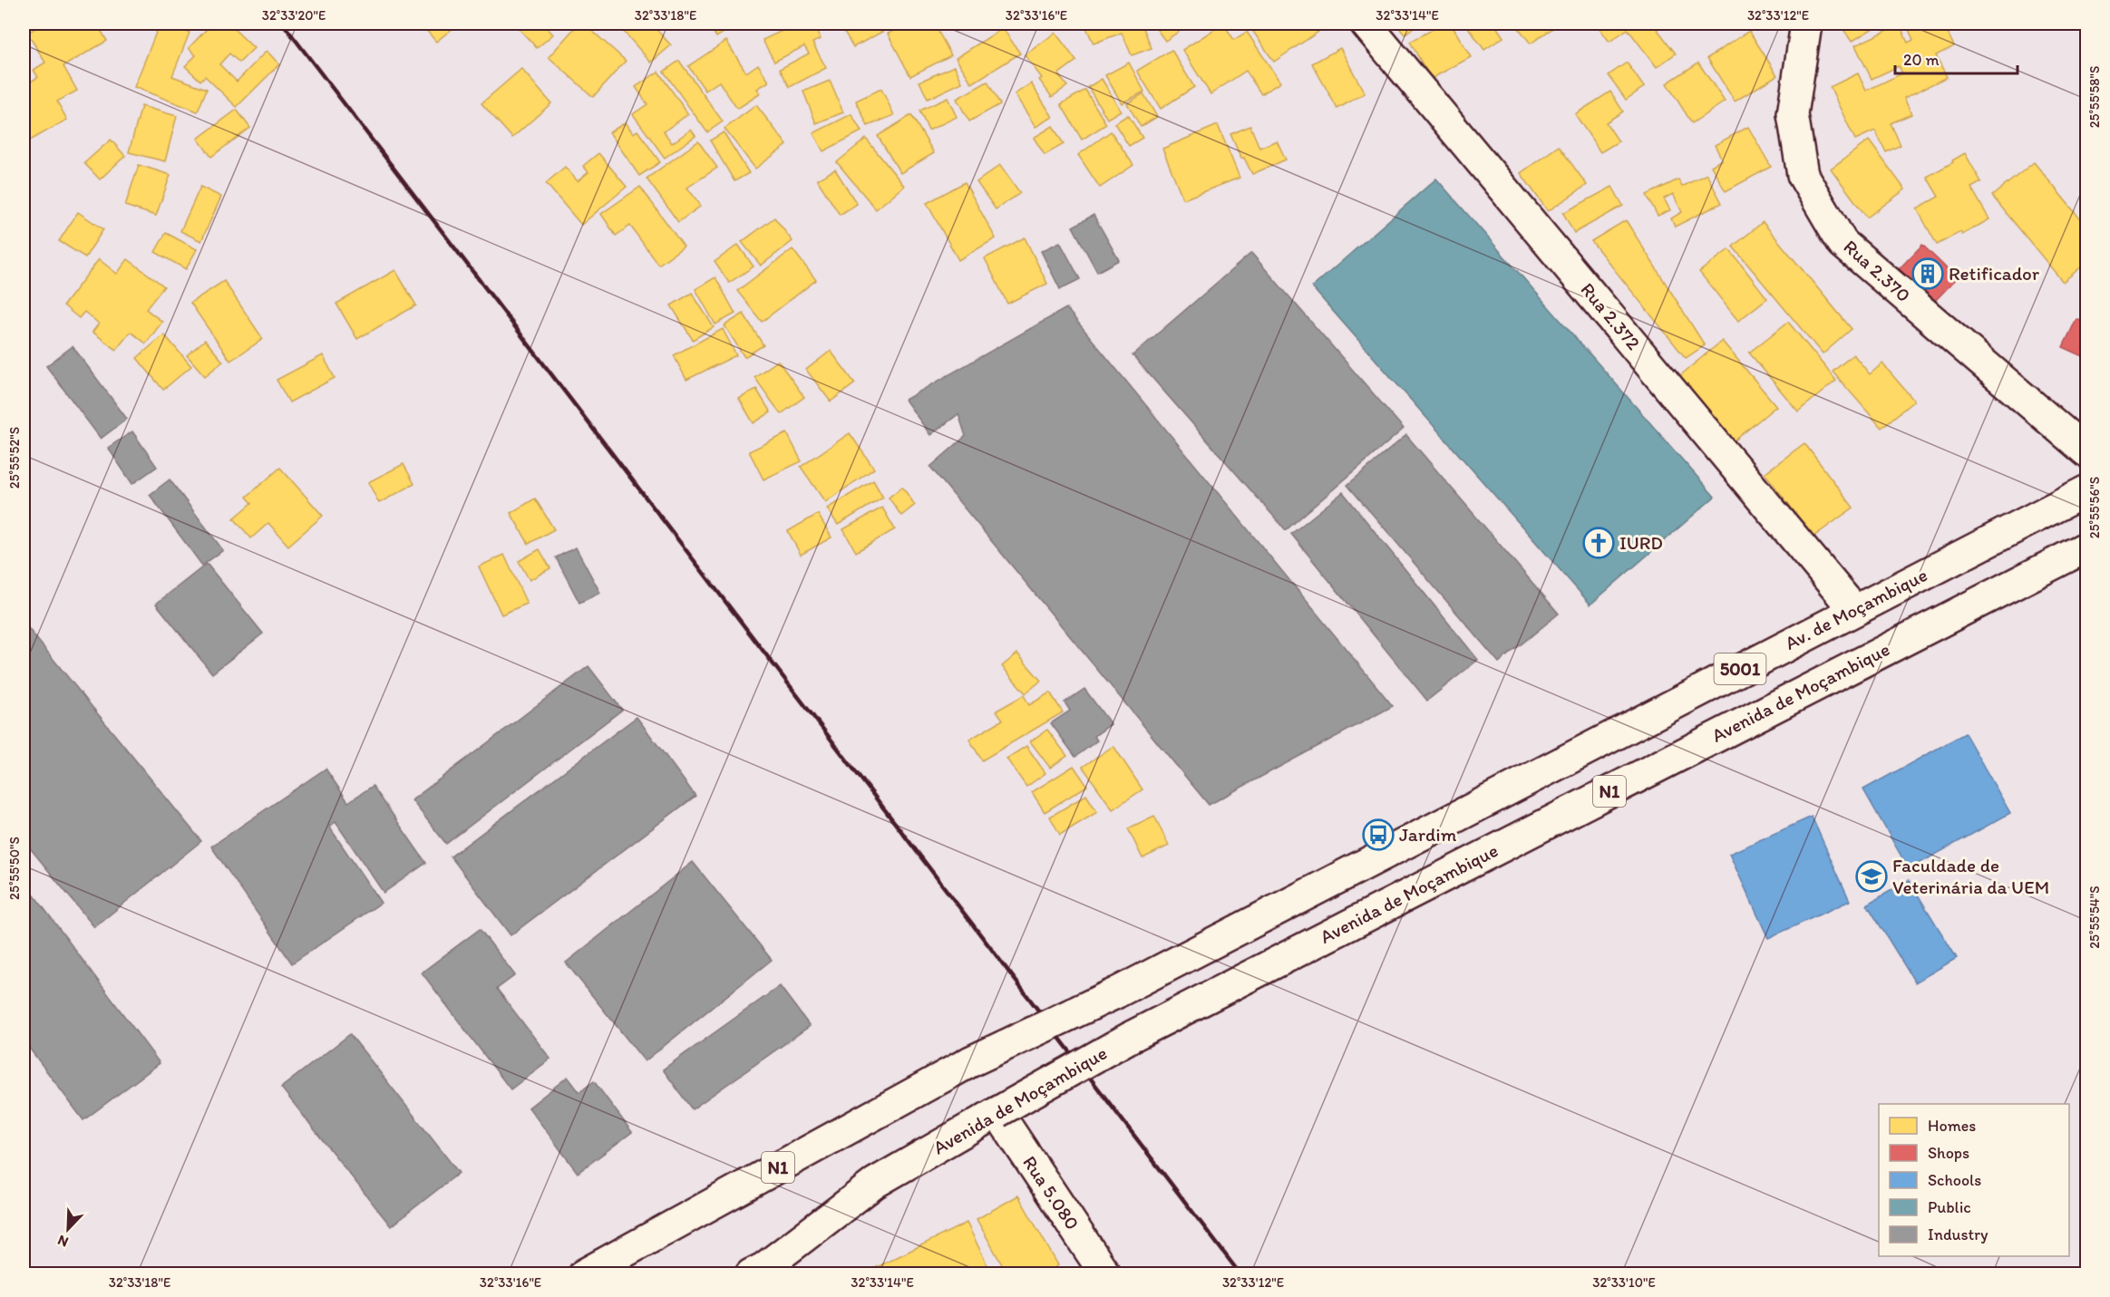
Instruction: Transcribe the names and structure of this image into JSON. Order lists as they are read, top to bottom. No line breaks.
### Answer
{"streets":{"main road":["Rua 2.370","Rua 2.372","Av. de Moçambique","5001","Avenida de Moçambique","N1","Rua 5.080"]},"crossings":[["Rua 2.372","Av. de Moçambique"],["Av. de Moçambique","N1"],["Avenida de Moçambique","Rua 5.080"]],"places":{"building":["Retificador"],"church":["IURD"],"bus stop":["Jardim"],"school or university":["Faculdade de Veterinária da UEM"]},"legend":["Homes","Shops","Schools","Public","Industry"],"scale_bar":"20 m","north":"bottom left","coordinates":["32°33'20\"E","32°33'18\"E","32°33'16\"E","32°33'14\"E","32°33'12\"E","25°55'58\"S","25°55'52\"S","25°55'56\"S","25°55'50\"S","25°55'54\"S","32°33'10\"E"]}
